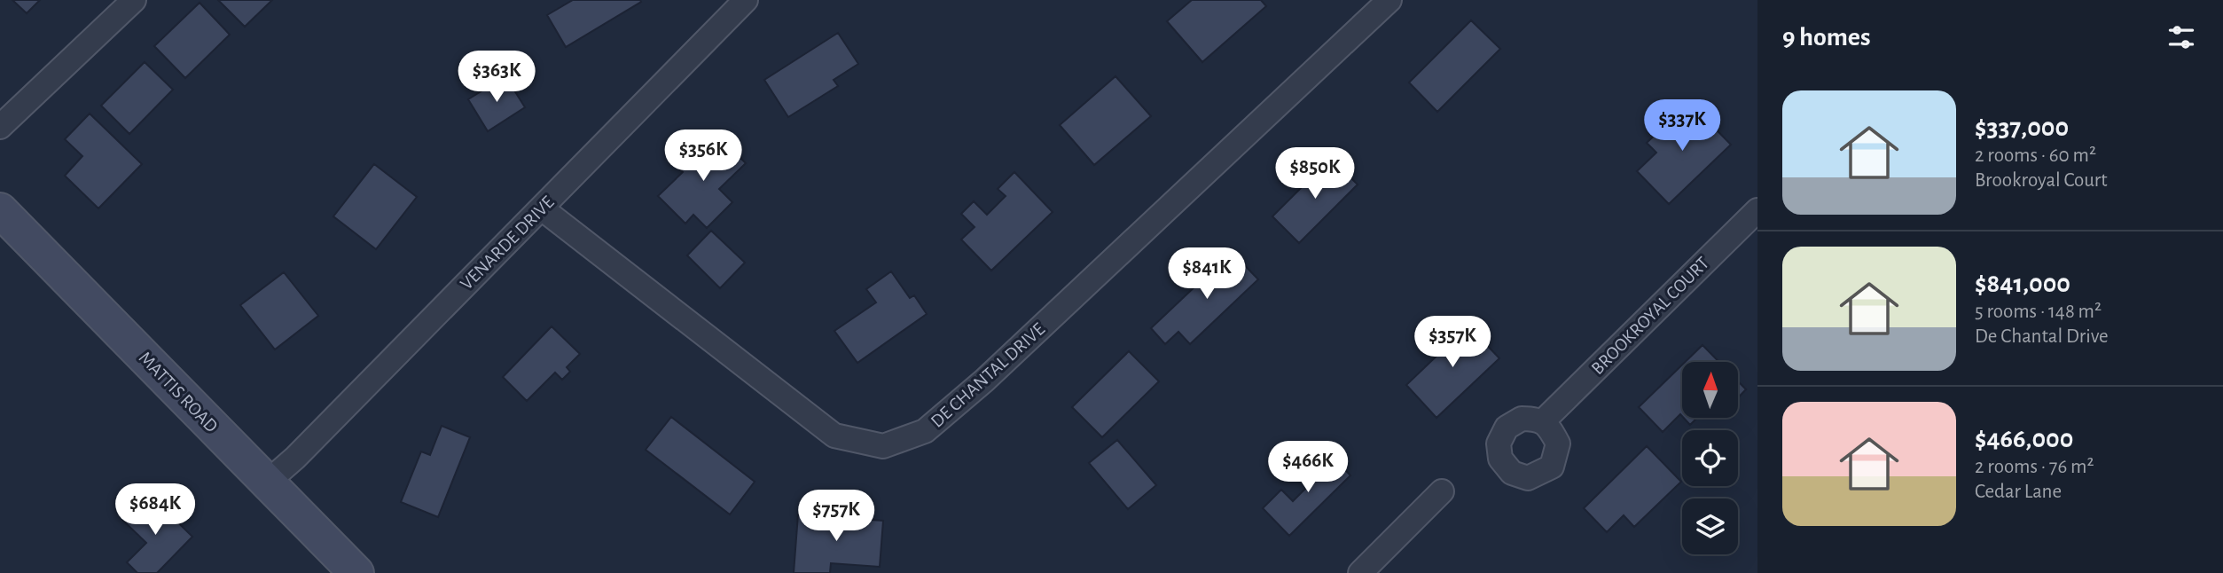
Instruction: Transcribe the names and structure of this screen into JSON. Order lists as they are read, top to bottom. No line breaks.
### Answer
{"streets":{"main road":["MATTIS ROAD"],"street":["VENARDE DRIVE","BROOKROYAL COURT","DE CHANTAL DRIVE"]},"crossings":[["VENARDE DRIVE","DE CHANTAL DRIVE"],["VENARDE DRIVE","MATTIS ROAD"]],"north":"top","page":{"heading":"9 homes","price":["$363K","$337K","$356K","$850K","$841K","$357K","$466K","$684K","$757K"],"list":[{"name":"$337,000","note":"2 rooms · 60 m² · Brookroyal Court"},{"name":"$841,000","note":"5 rooms · 148 m² · De Chantal Drive"},{"name":"$466,000","note":"2 rooms · 76 m² · Cedar Lane"}]}}
